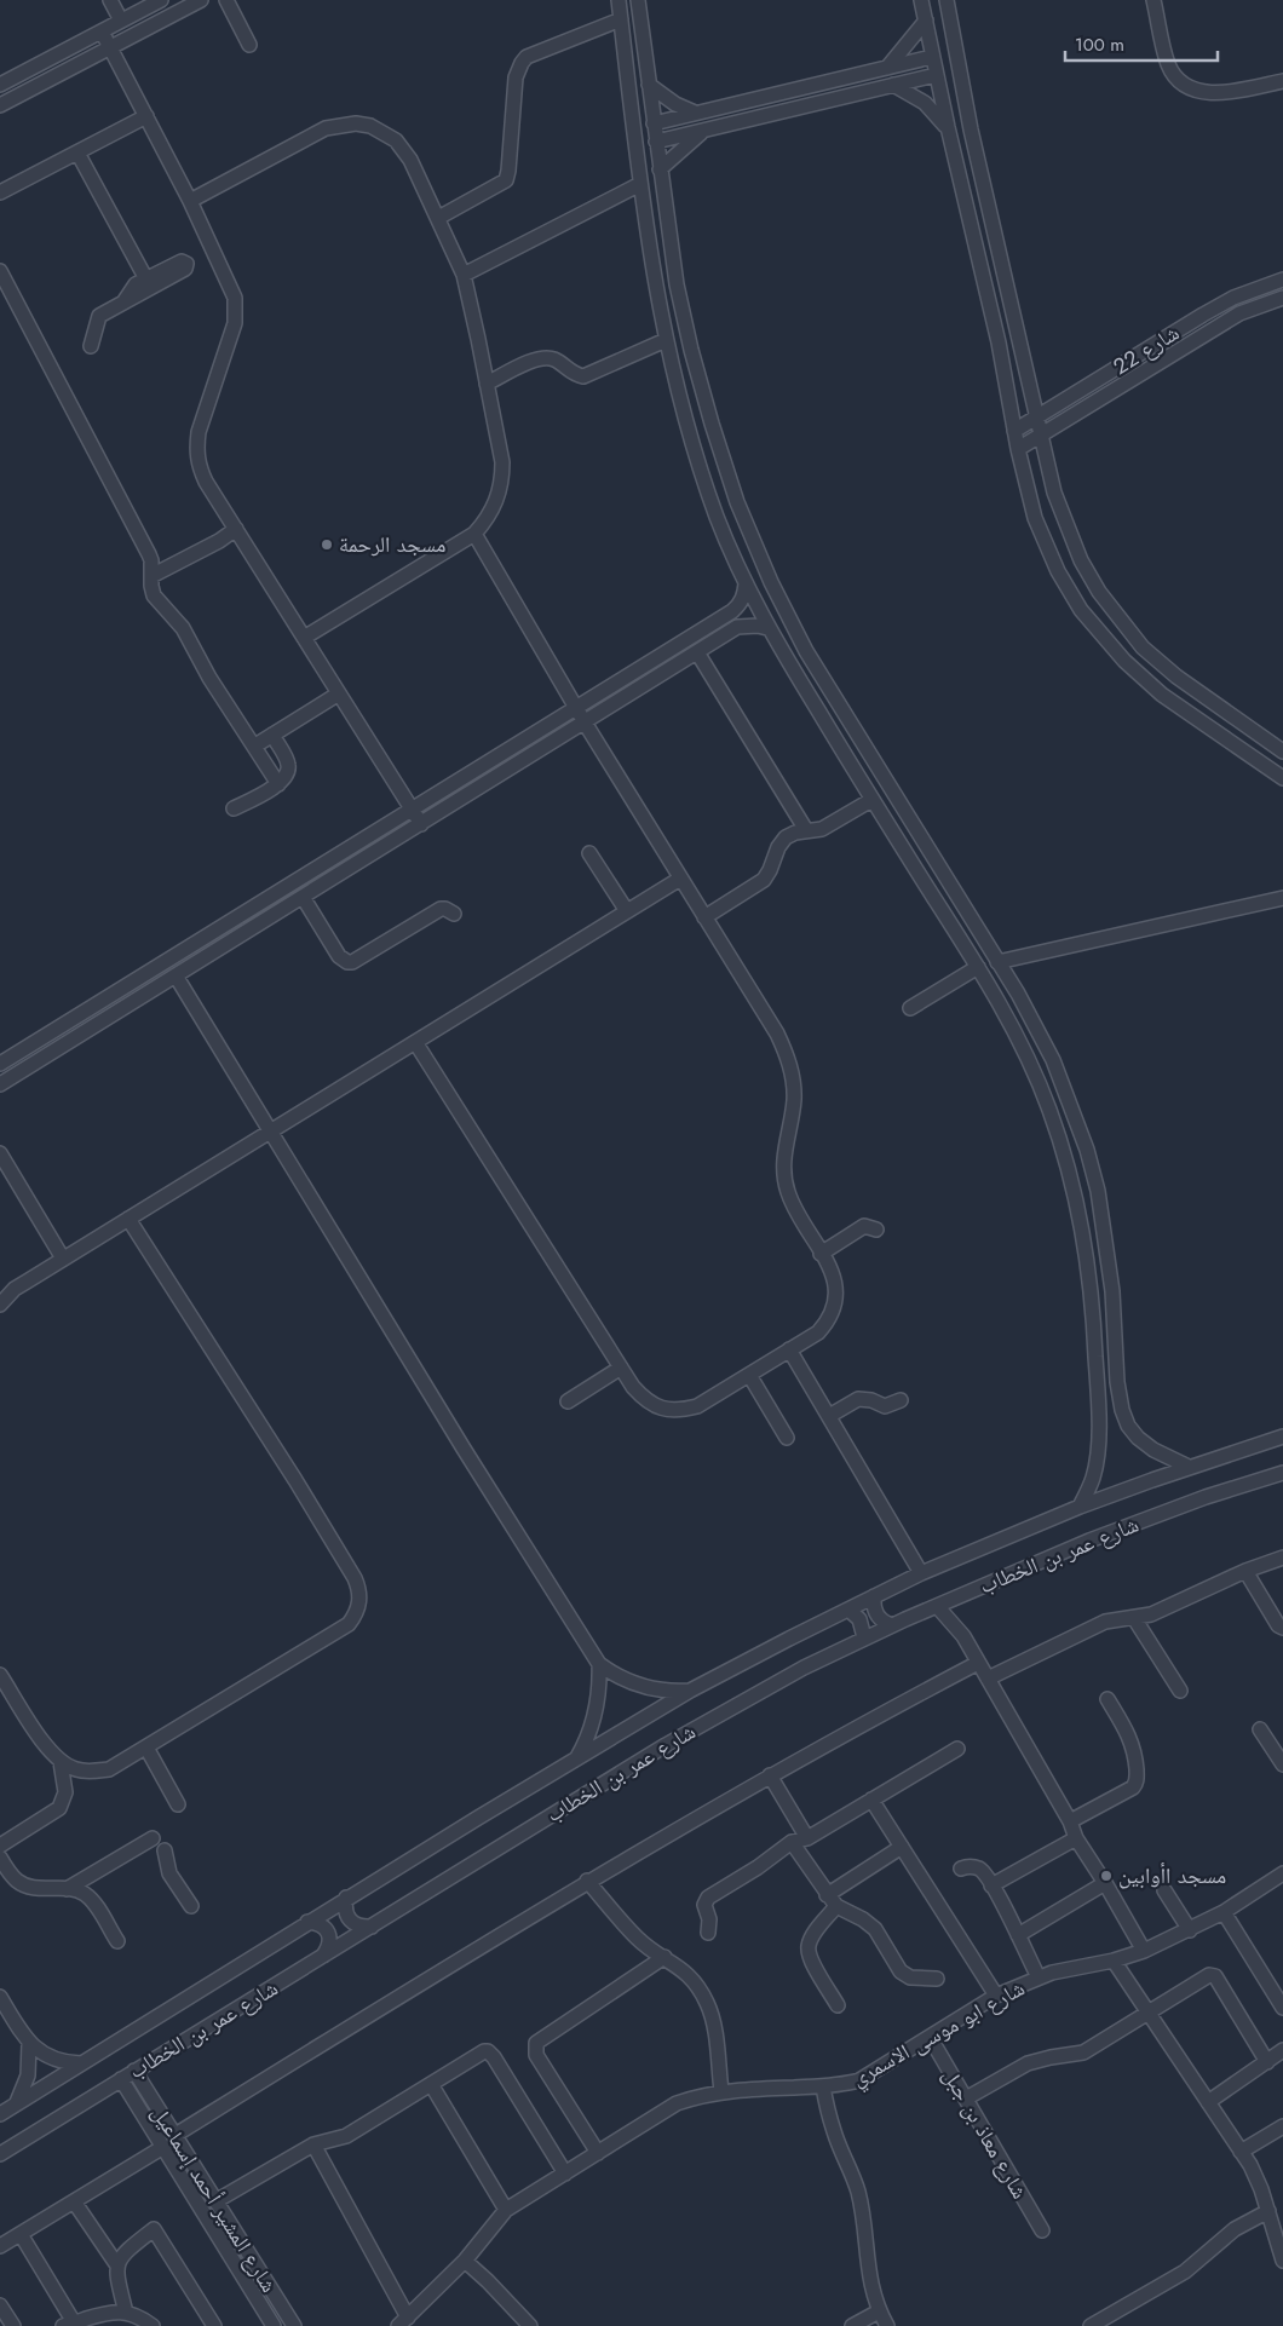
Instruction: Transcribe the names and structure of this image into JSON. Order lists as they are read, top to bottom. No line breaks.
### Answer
{"streets":{"street":["شارع 22","شارع عمر بن الخطاب","شارع ابو موسى الاسمري","شارع معاذ بن جبل","شارع المشير أحمد إسماعيل"]},"crossings":[["شارع عمر بن الخطاب","شارع المشير أحمد إسماعيل"],["شارع ابو موسى الاسمري","شارع معاذ بن جبل"]],"places":["مسجد الرحمة","مسجد اأوابين"],"scale_bar":"100 m"}
